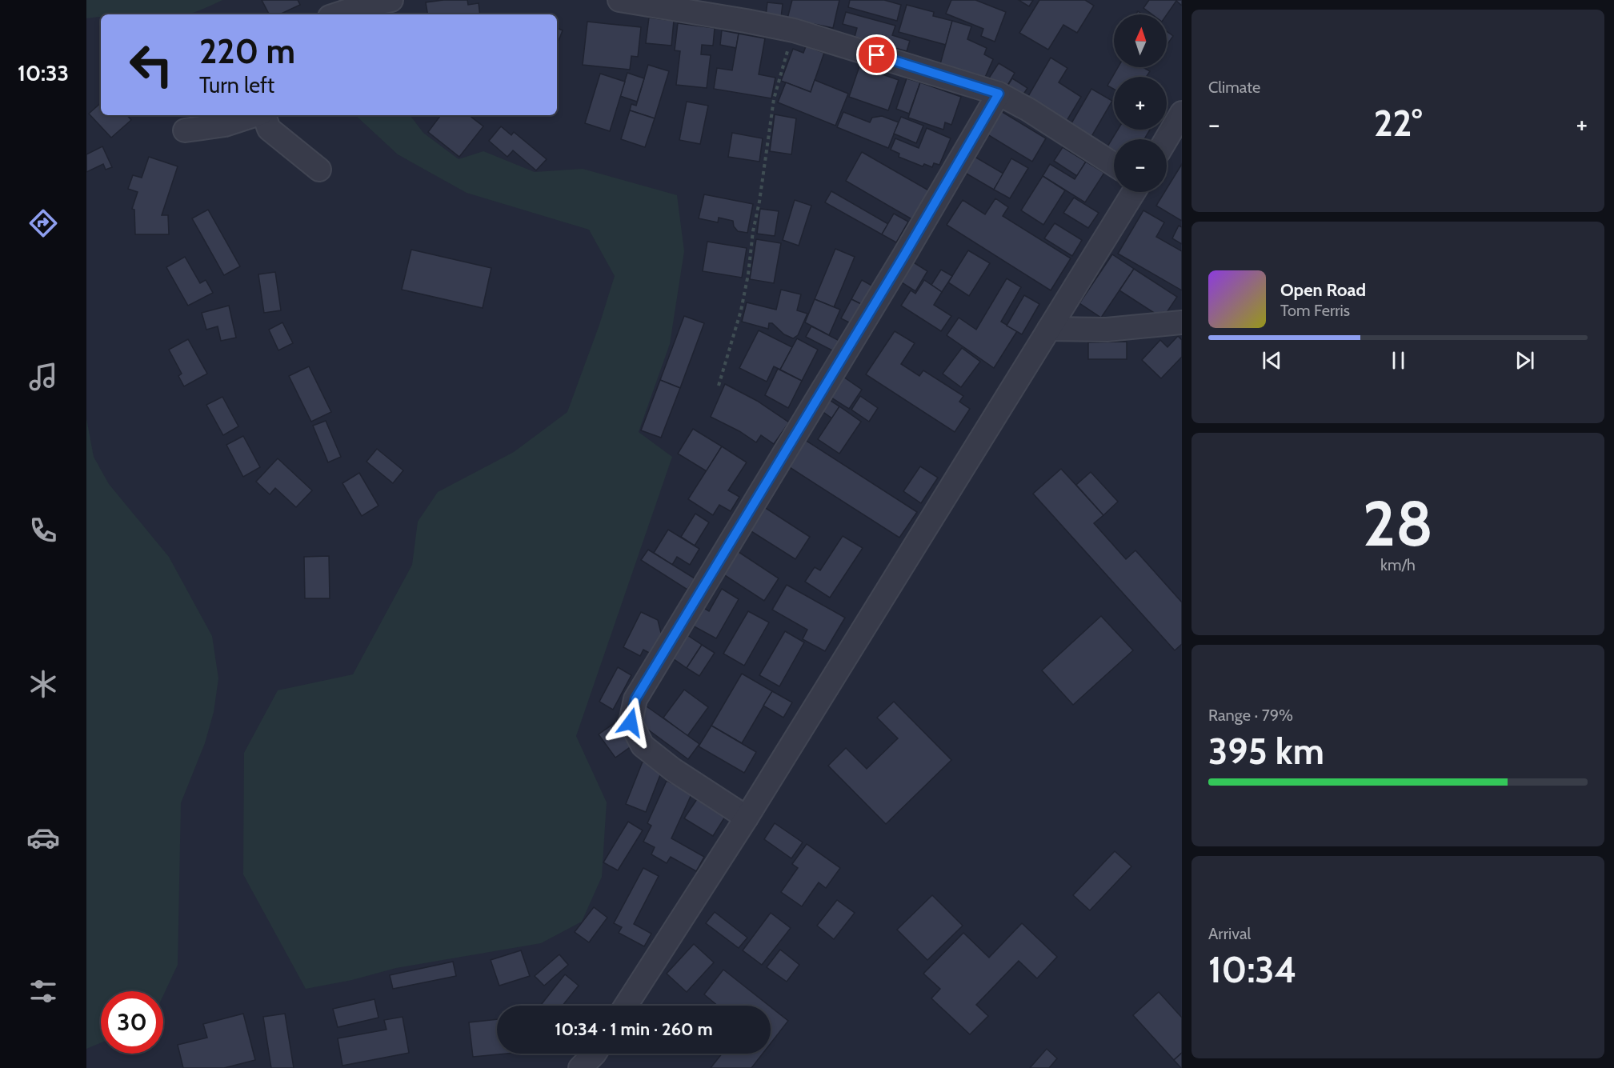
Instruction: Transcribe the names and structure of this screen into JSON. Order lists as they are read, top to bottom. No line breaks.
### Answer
{"north":"top","page":{"tabs":"10:33","tile":["Climate",["28","km/h"],["Range · 79%","395 km"],["Arrival","10:34"]],"map_buttons":["+","−"],"turn":["220 m","Turn left"],"heat":["−","22°","+"],"song":["Open Road","Tom Ferris"],"limit":"30","trip":"10:34 · 1 min · 260 m"}}
